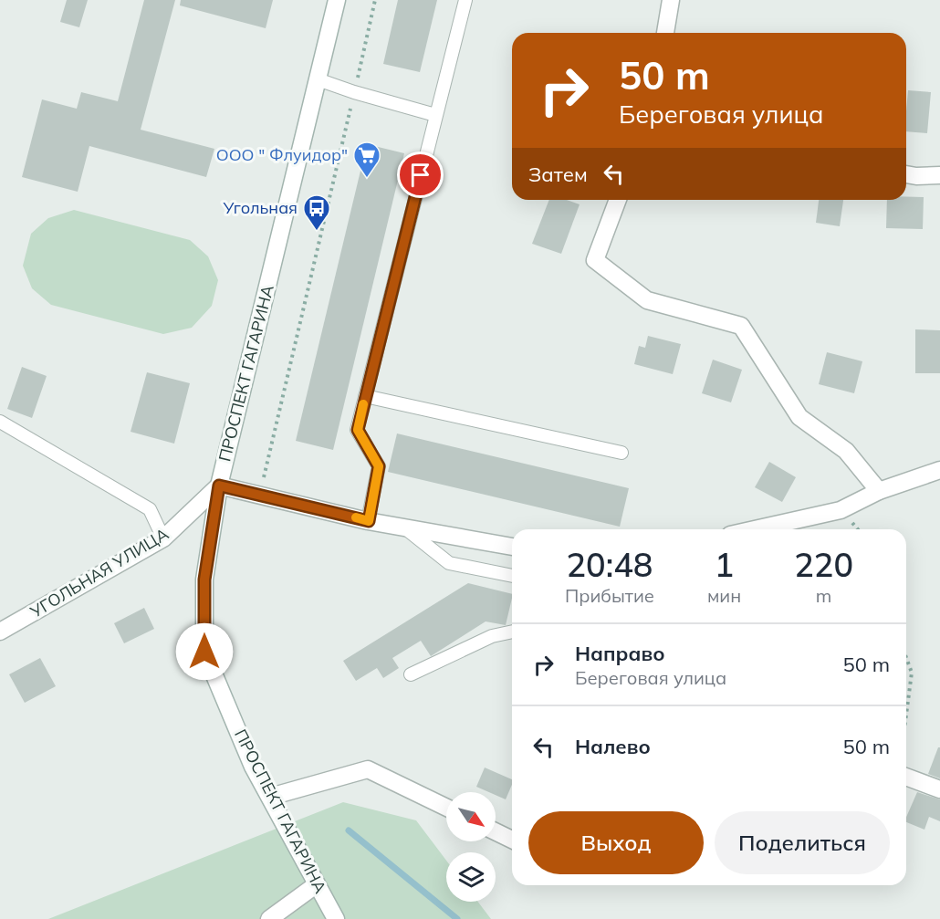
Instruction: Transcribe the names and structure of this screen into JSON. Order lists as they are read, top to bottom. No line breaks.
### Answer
{"streets":{"street":["ПРОСПЕКТ ГАГАРИНА","УГОЛЬНАЯ УЛИЦА"]},"crossings":[["ПРОСПЕКТ ГАГАРИНА","УГОЛЬНАЯ УЛИЦА"]],"places":{"supermarket":["ООО \" Флуидор\""],"bus stop":["Угольная"]},"north":"bottom right","page":{"turn":["50 m","Береговая улица"],"then":"Затем","eta":["20:48","Прибытие","1","мин","220","m"],"list":[{"name":"Направо","note":"Береговая улица","value":"50 m"},{"name":"Налево","value":"50 m"}],"buttons":["Выход","Поделиться"]}}
